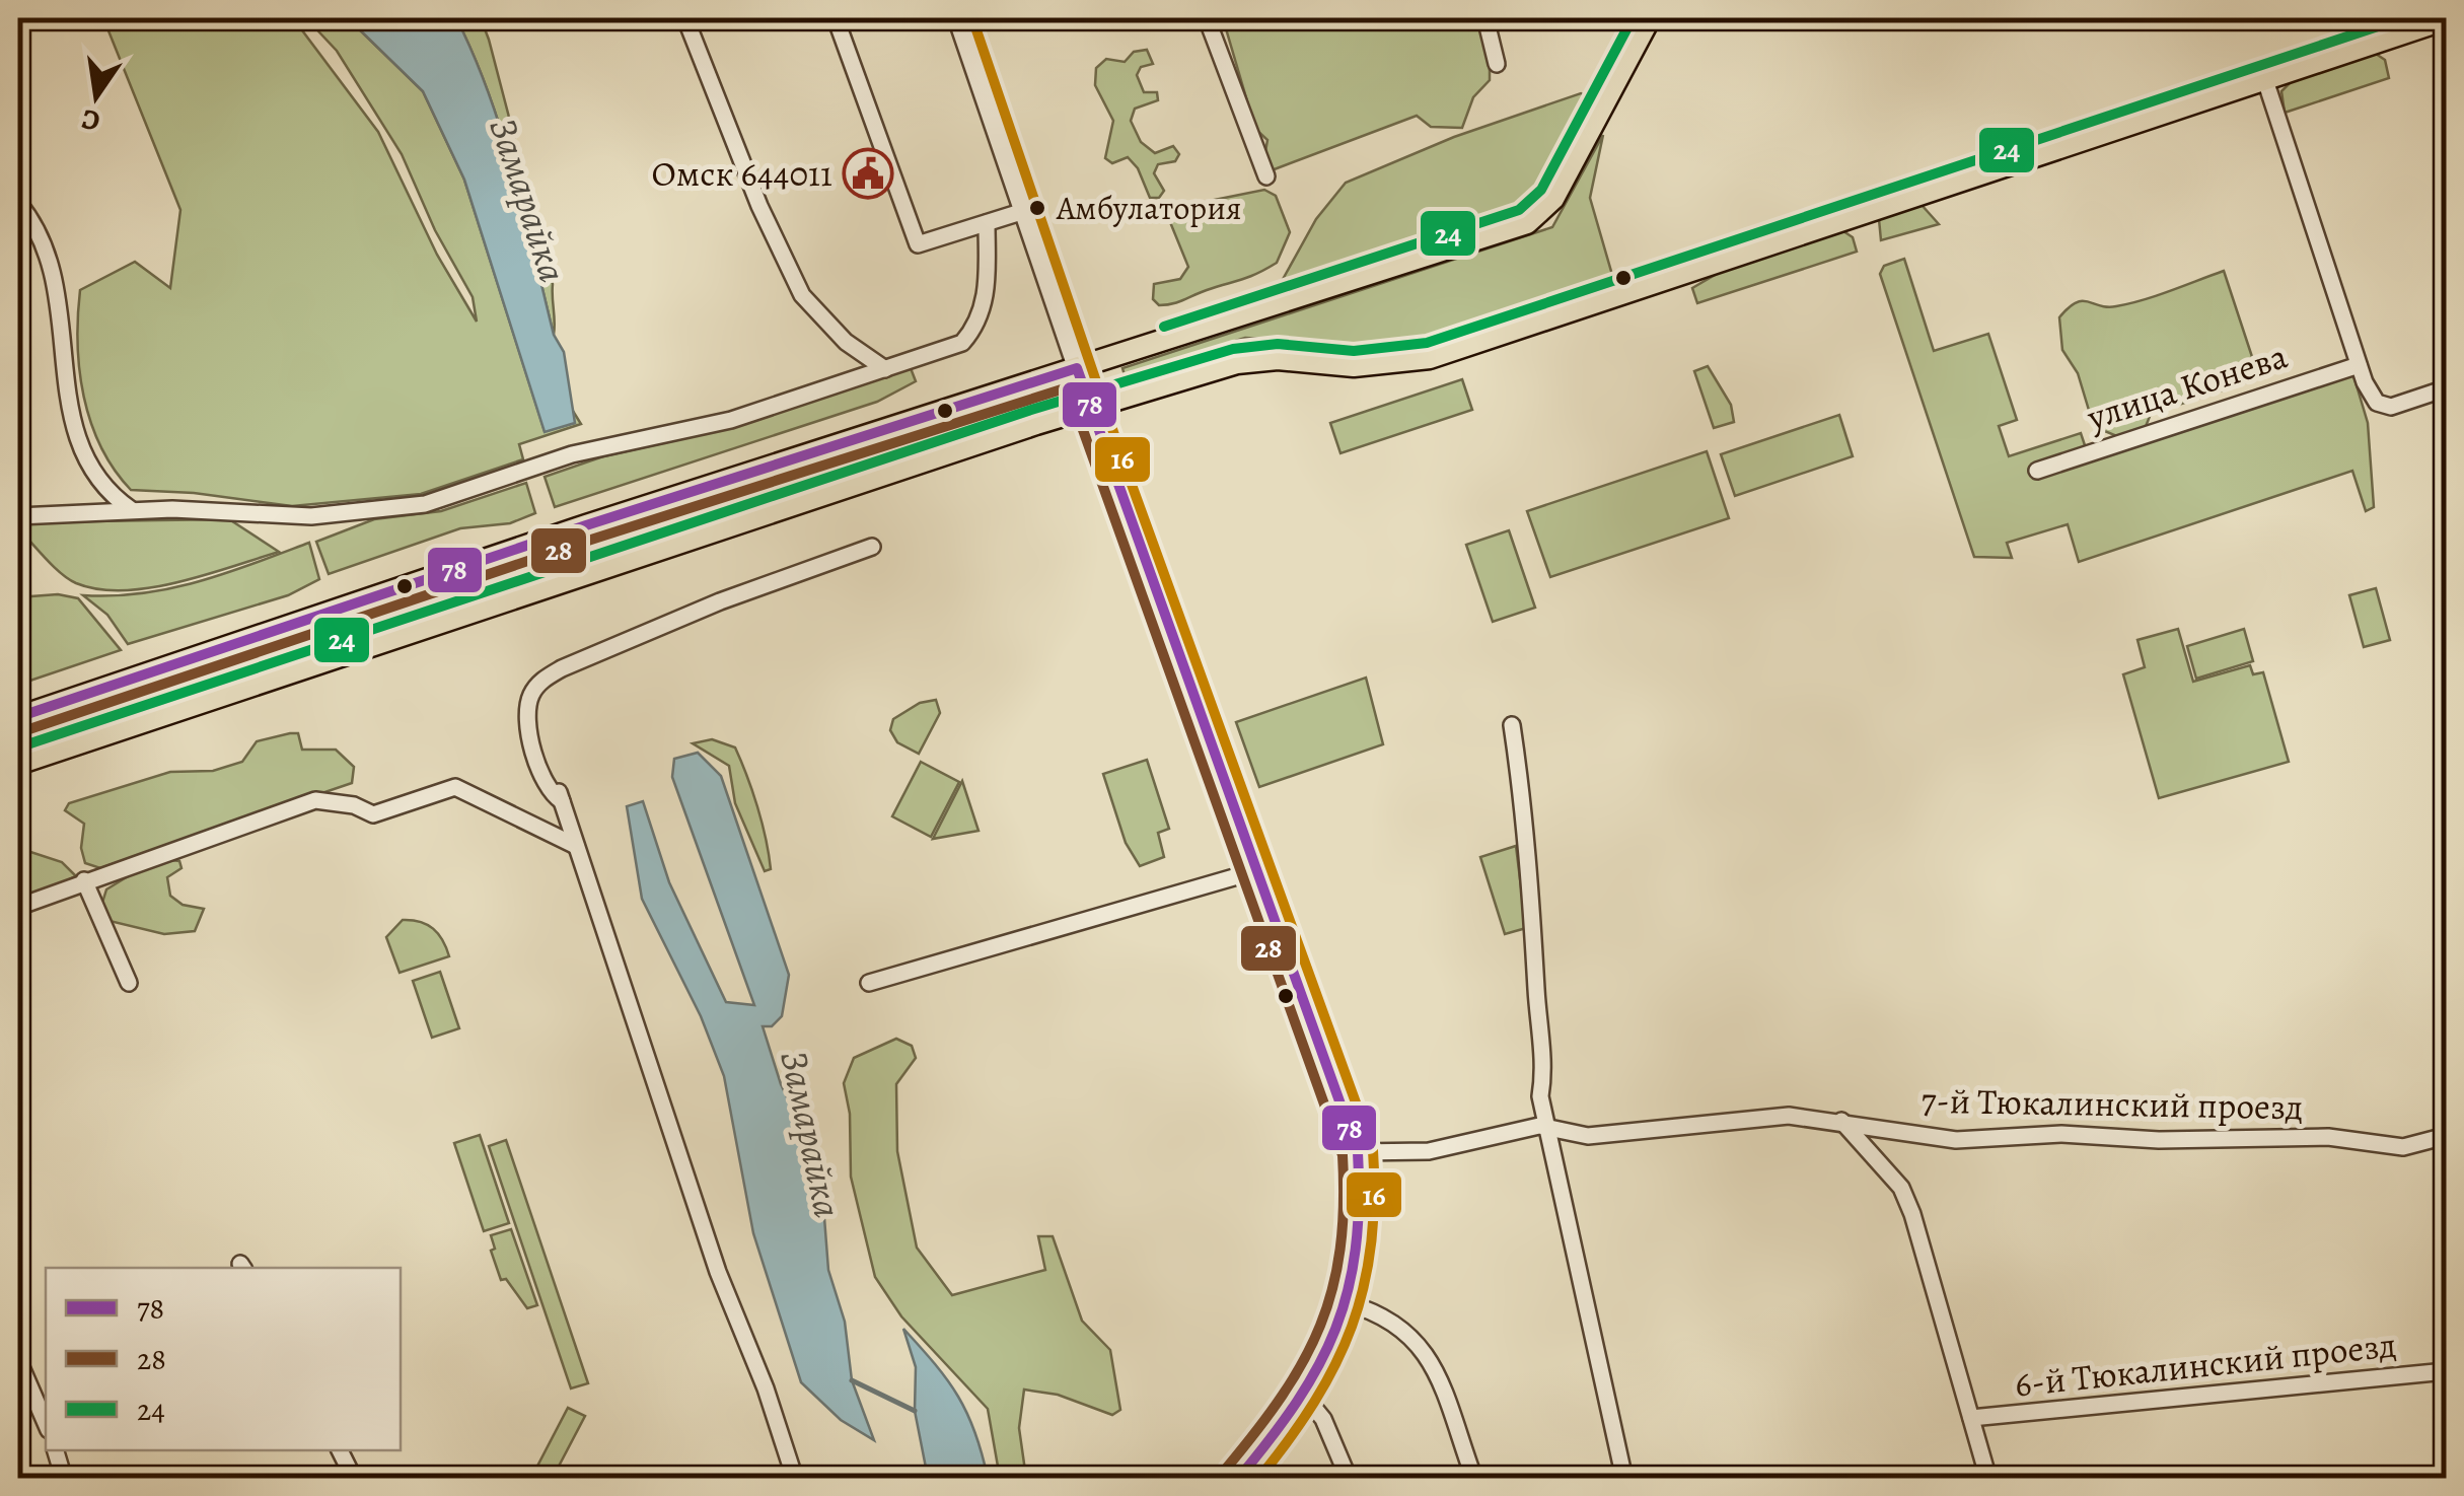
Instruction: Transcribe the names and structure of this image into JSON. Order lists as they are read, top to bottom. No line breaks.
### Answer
{"streets":{"street":["улица Конева","7-й Тюкалинский проезд","6-й Тюкалинский проезд"]},"water":["Замарайка"],"places":{"public building":["Омск 644011"],"other":["Амбулатория"]},"lines":["transit line 24","transit line 16","transit line 78","transit line 28"],"legend":["78","28","24"],"north":"bottom"}
